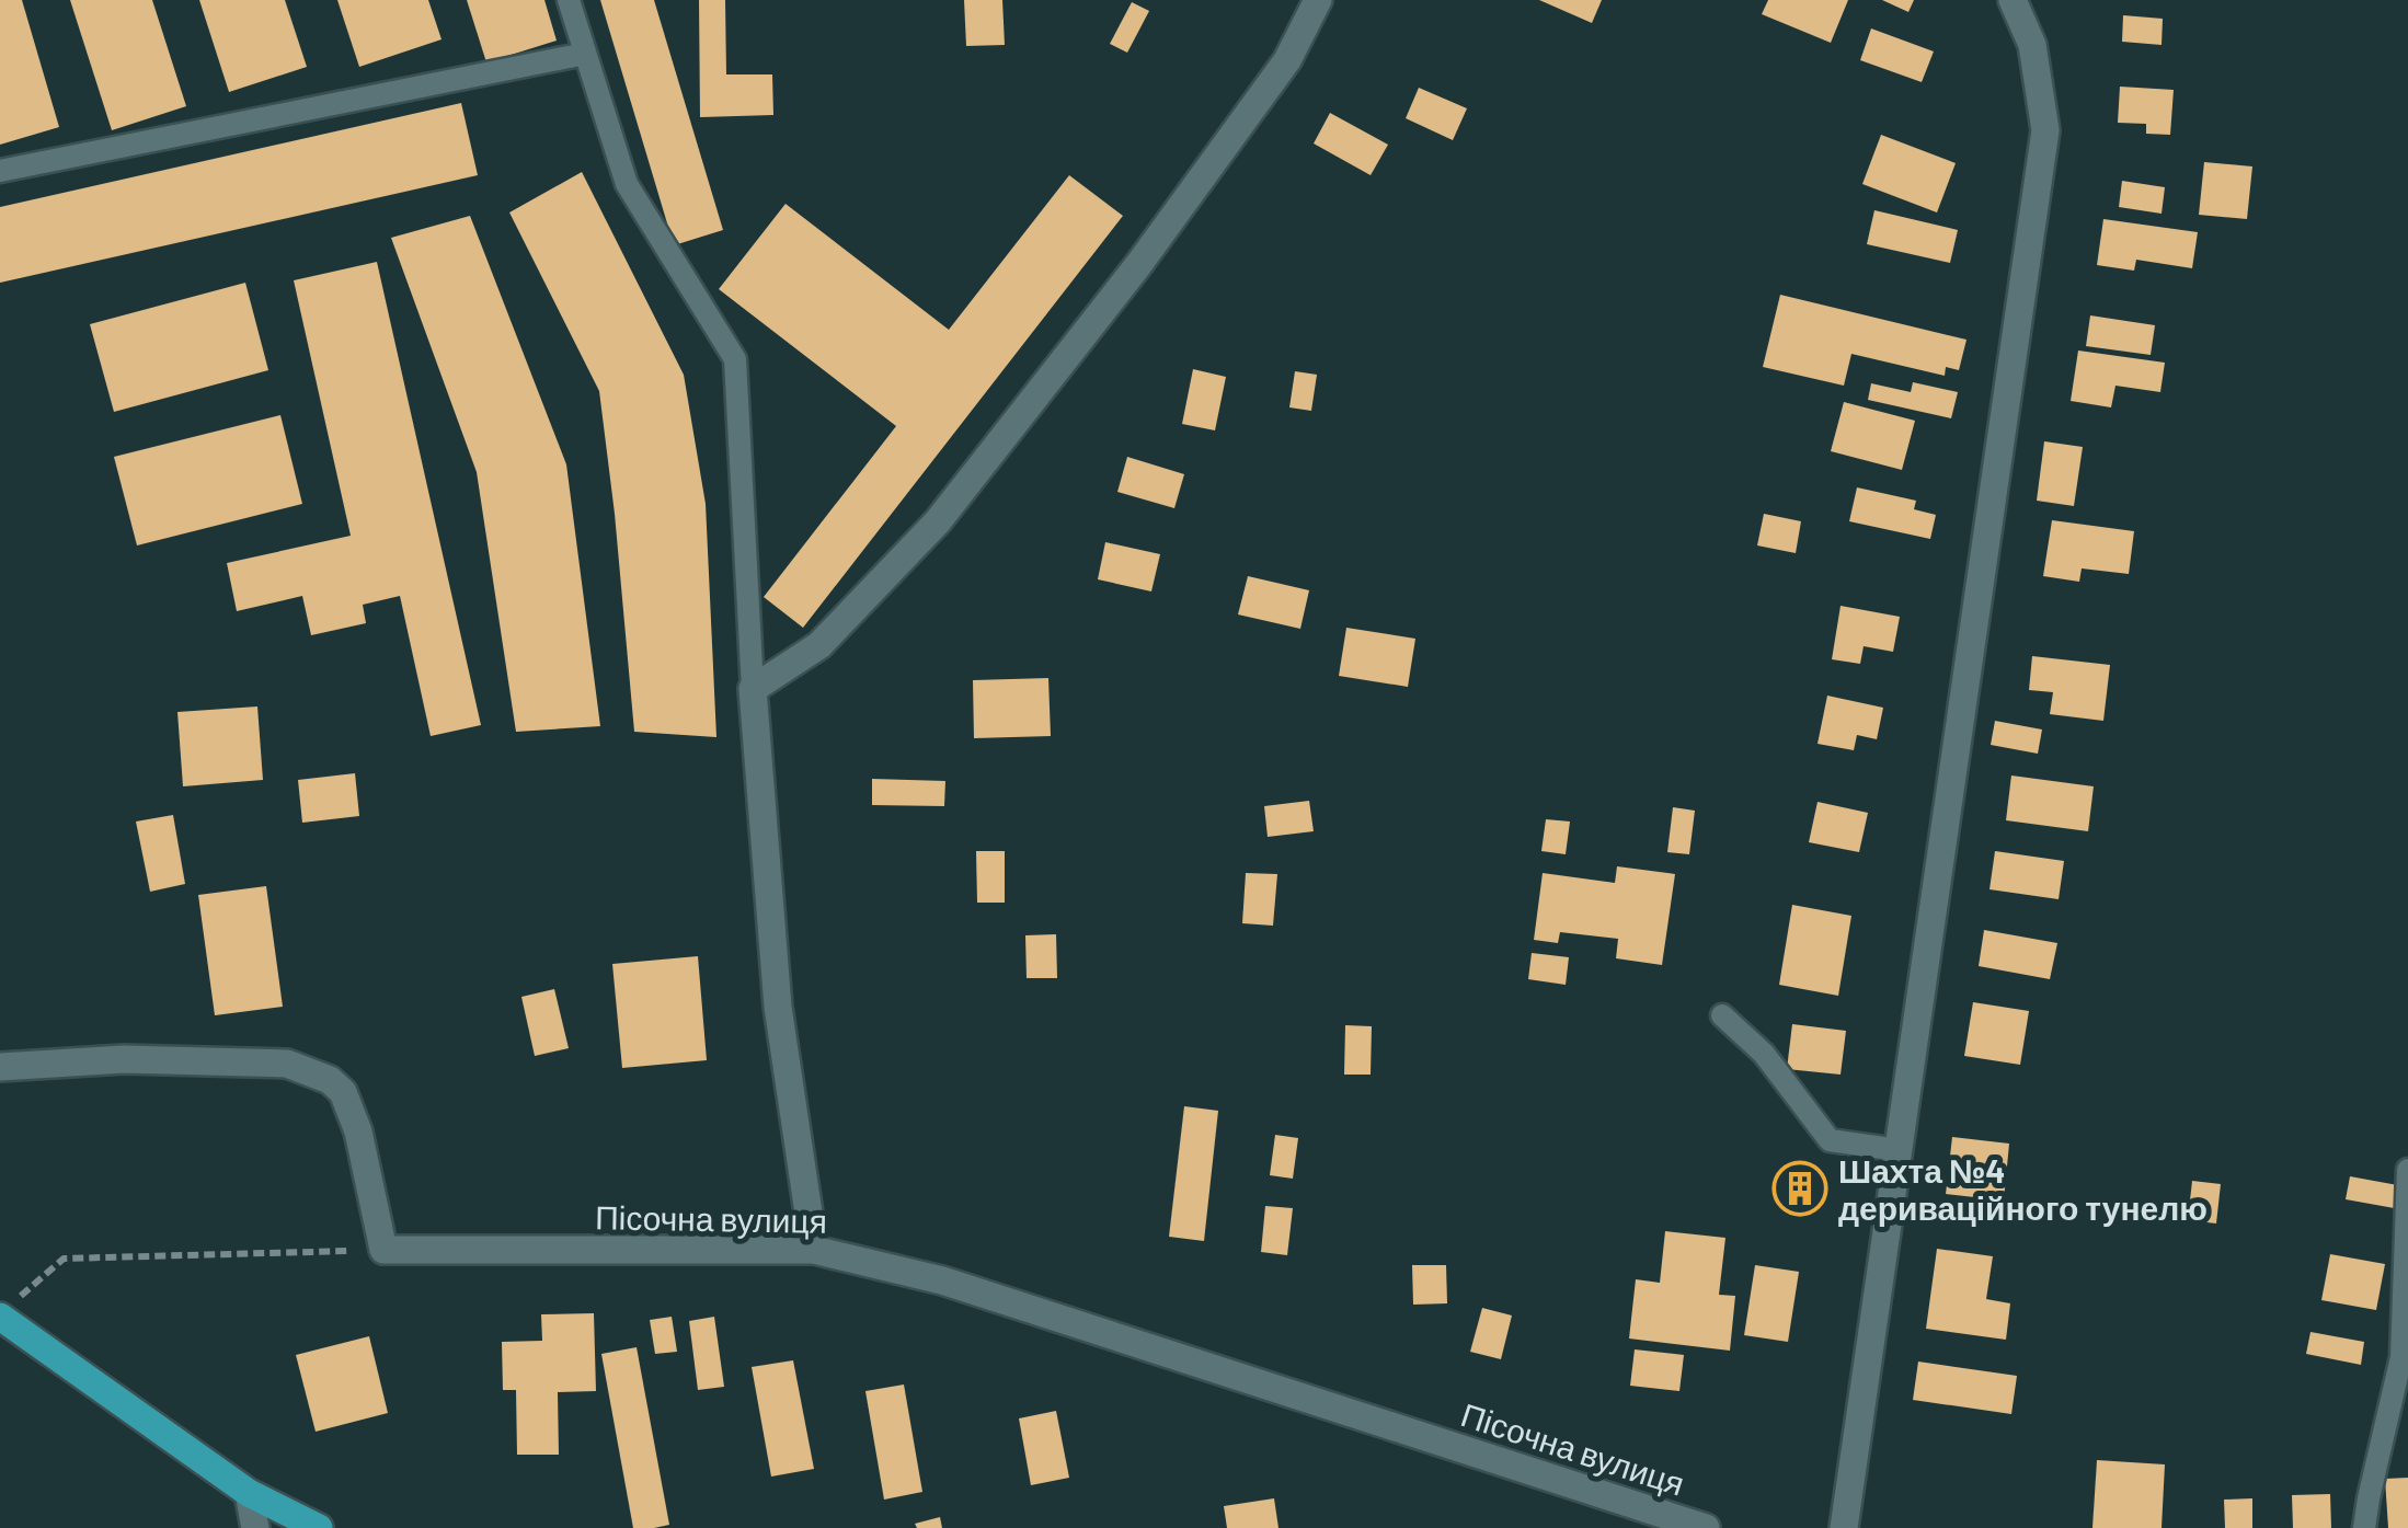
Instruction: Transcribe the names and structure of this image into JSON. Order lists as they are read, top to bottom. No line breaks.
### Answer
{"streets":{"street":["Пісочна вулиця"]},"places":{"building":["Шахта №4 дериваційного тунелю"]}}
